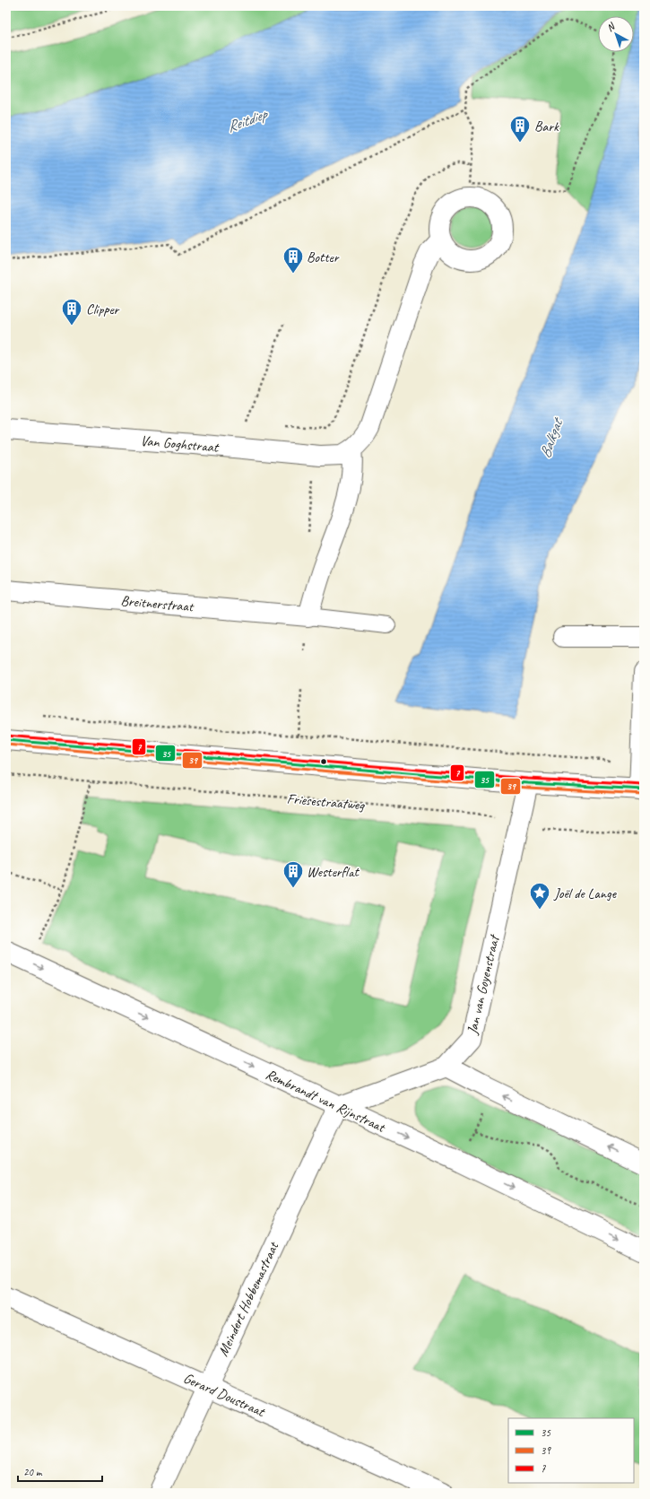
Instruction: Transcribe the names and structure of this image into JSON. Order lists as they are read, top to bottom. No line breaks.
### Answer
{"streets":{"street":["Van Goghstraat","Breitnerstraat","Jan van Goyenstraat","Rembrandt van Rijnstraat","Meindert Hobbemastraat","Gerard Doustraat"],"path":["Friesestraatweg"]},"crossings":[["Friesestraatweg","Jan van Goyenstraat"],["Jan van Goyenstraat","Rembrandt van Rijnstraat"],["Jan van Goyenstraat","Meindert Hobbemastraat"],["Rembrandt van Rijnstraat","Meindert Hobbemastraat"],["Meindert Hobbemastraat","Gerard Doustraat"]],"water":["Reitdiep","Balkgat"],"places":{"building":["Bark","Botter","Clipper","Westerflat"],"place":["Joël de Lange"]},"lines":["transit line 7","transit line 35","transit line 39"],"legend":["35","39","7"],"scale_bar":"20 m","north":"top left"}
